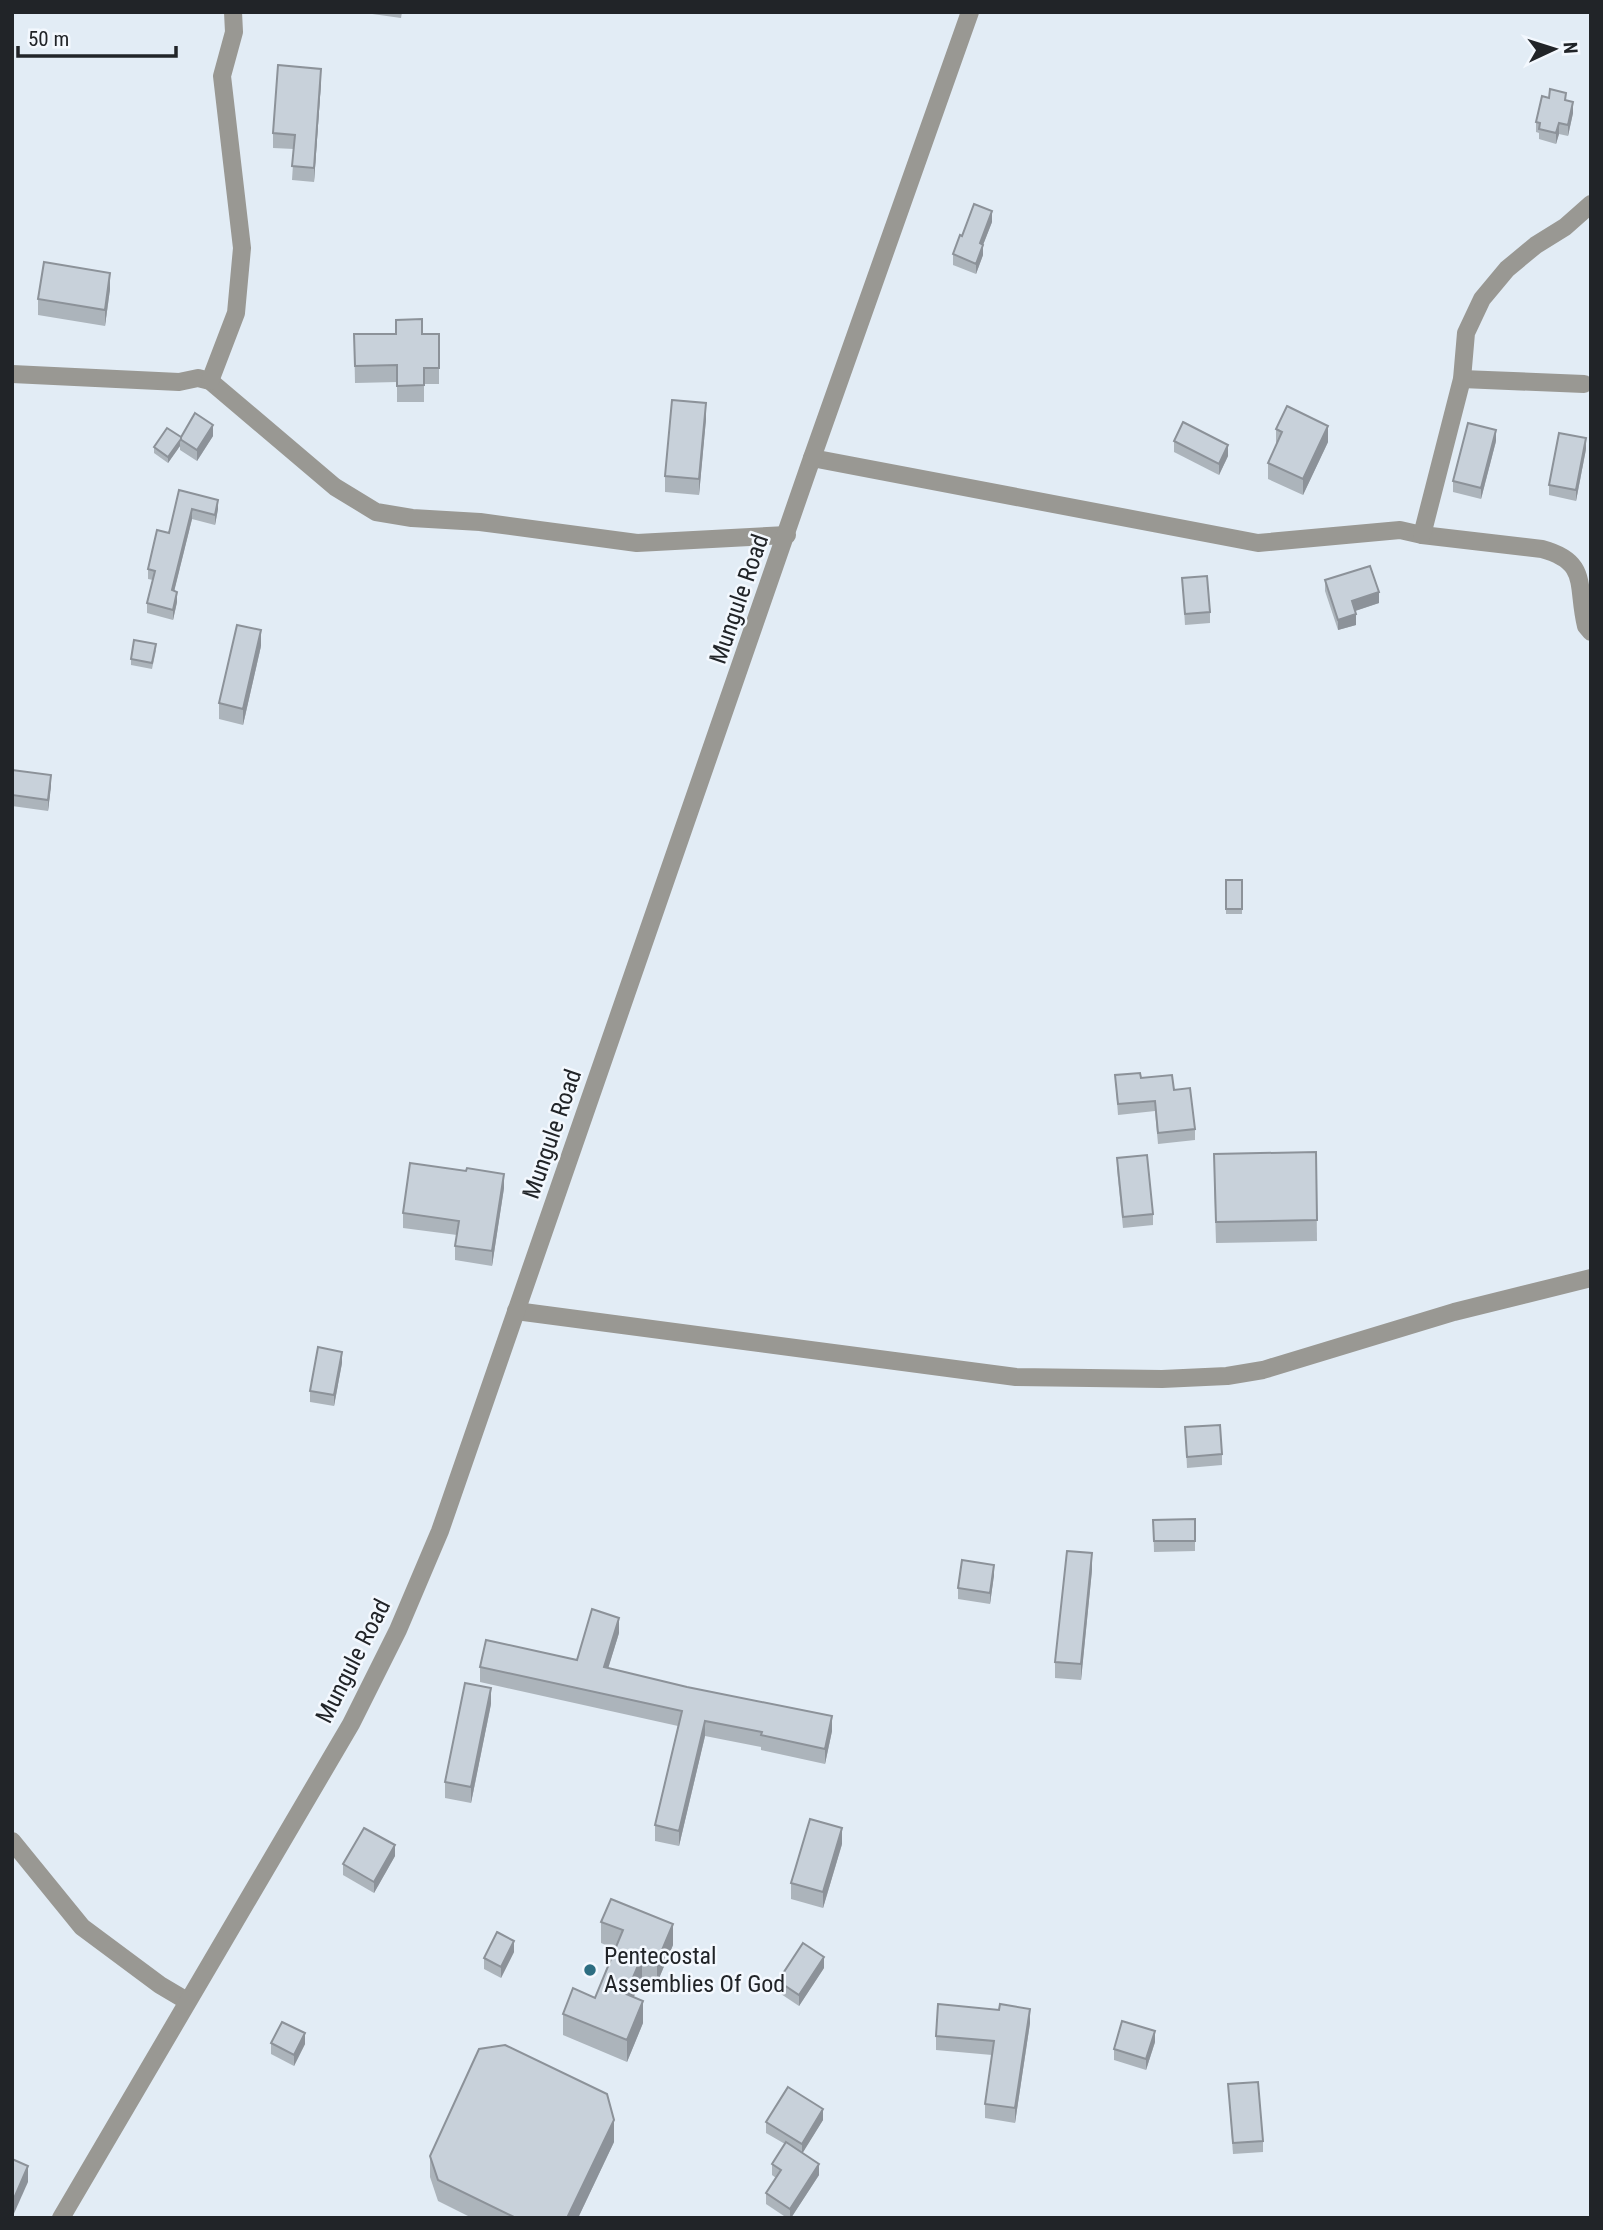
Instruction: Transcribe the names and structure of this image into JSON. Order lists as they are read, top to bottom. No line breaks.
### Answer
{"streets":{"street":["Mungule Road"]},"places":["Pentecostal Assemblies Of God"],"scale_bar":"50 m","north":"right"}
